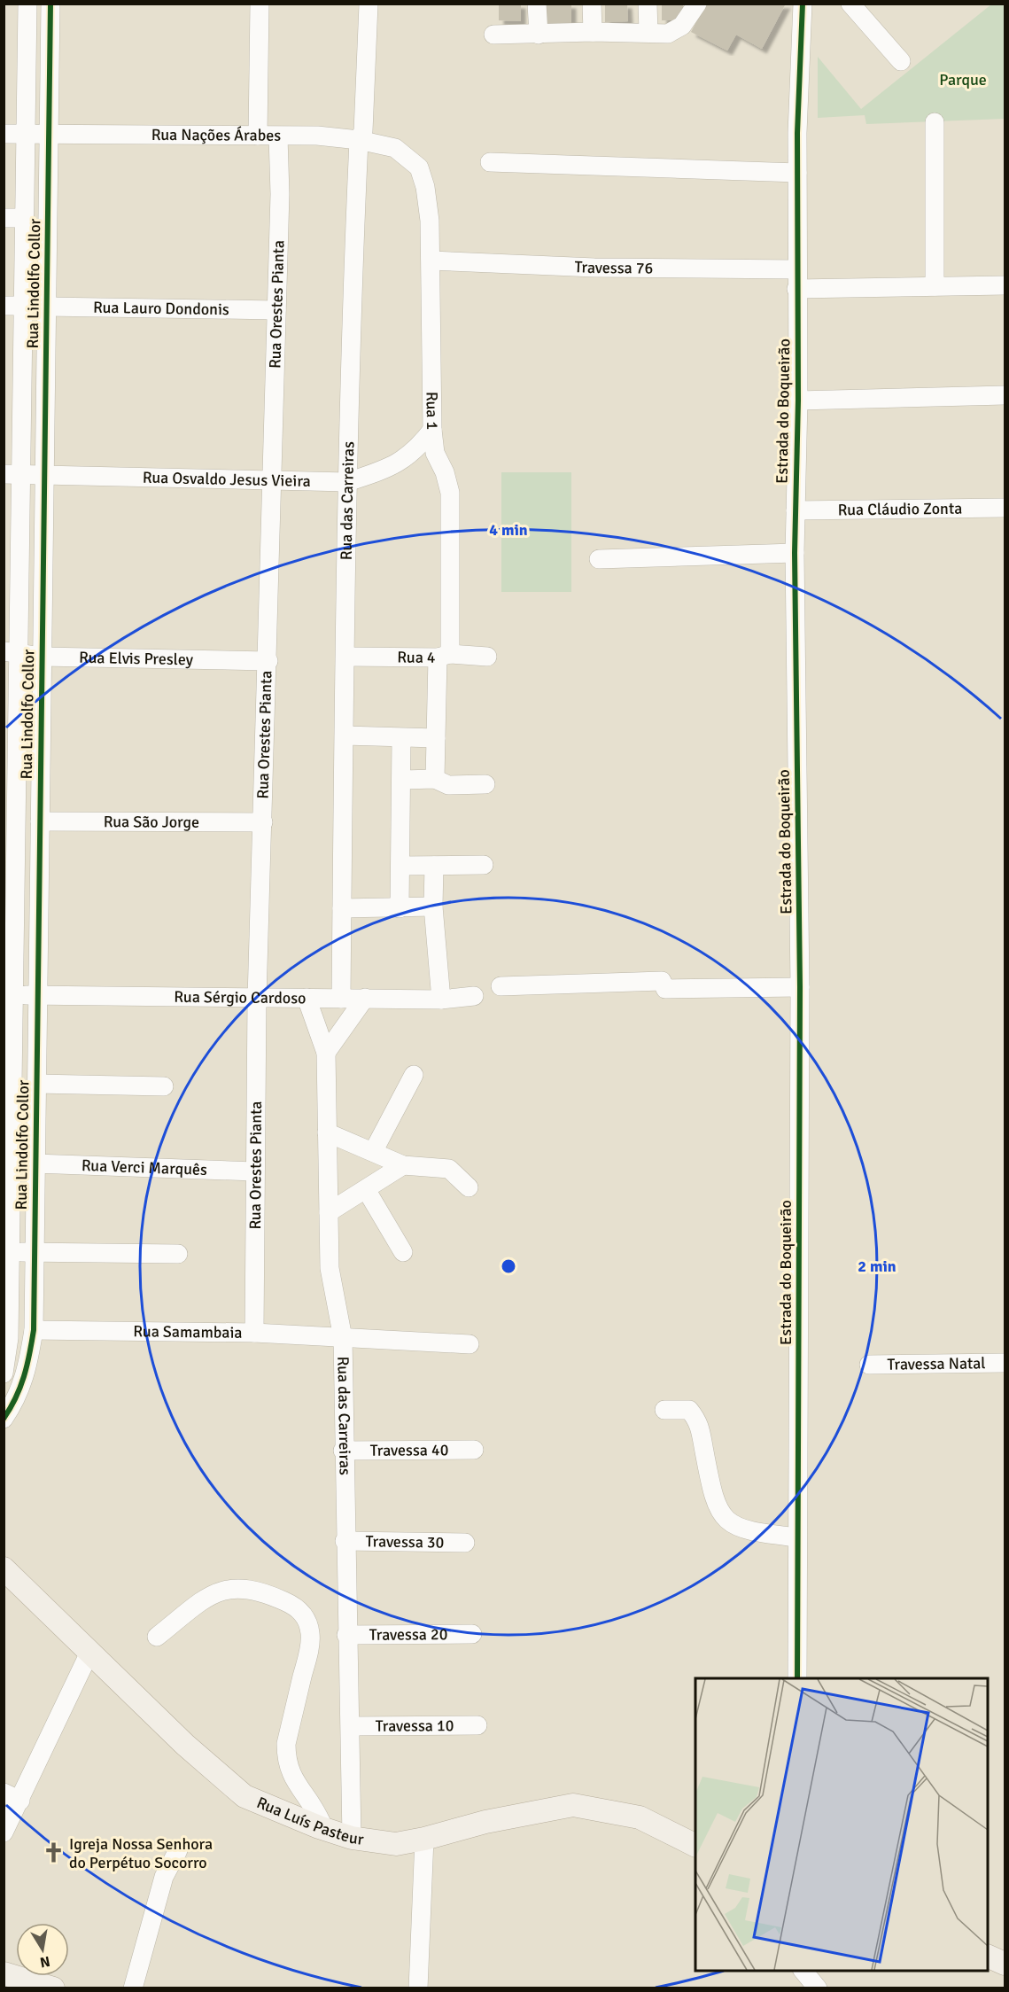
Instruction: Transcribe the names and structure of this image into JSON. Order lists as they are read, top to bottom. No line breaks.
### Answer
{"streets":{"main road":["Rua Luís Pasteur"],"street":["Rua Nações Árabes","Travessa 76","Rua Lindolfo Collor","Rua Orestes Pianta","Rua Lauro Dondonis","Estrada do Boqueirão","Rua 1","Rua Osvaldo Jesus Vieira","Rua das Carreiras","Rua Cláudio Zonta","Rua 4","Rua Elvis Presley","Rua São Jorge","Rua Sérgio Cardoso","Rua Verci Marquês","Rua Samambaia","Travessa Natal","Travessa 40","Travessa 30","Travessa 20","Travessa 10"]},"crossings":[["Rua Nações Árabes","Rua Lindolfo Collor"],["Rua Nações Árabes","Rua Orestes Pianta"],["Rua Nações Árabes","Rua 1"],["Rua Nações Árabes","Rua das Carreiras"],["Travessa 76","Estrada do Boqueirão"],["Travessa 76","Rua 1"],["Rua Lindolfo Collor","Rua Lauro Dondonis"],["Rua Lindolfo Collor","Rua Osvaldo Jesus Vieira"],["Rua Lindolfo Collor","Rua Elvis Presley"],["Rua Lindolfo Collor","Rua São Jorge"],["Rua Lindolfo Collor","Rua Sérgio Cardoso"],["Rua Lindolfo Collor","Rua Verci Marquês"],["Rua Lindolfo Collor","Rua Samambaia"],["Rua Orestes Pianta","Rua Lauro Dondonis"],["Rua Orestes Pianta","Rua Osvaldo Jesus Vieira"],["Rua Orestes Pianta","Rua Elvis Presley"],["Rua Orestes Pianta","Rua São Jorge"],["Rua Orestes Pianta","Rua Sérgio Cardoso"],["Rua Orestes Pianta","Rua Verci Marquês"],["Rua Orestes Pianta","Rua Samambaia"],["Estrada do Boqueirão","Rua Cláudio Zonta"],["Rua 1","Rua Osvaldo Jesus Vieira"],["Rua 1","Rua 4"],["Rua Osvaldo Jesus Vieira","Rua das Carreiras"],["Rua das Carreiras","Rua 4"],["Rua das Carreiras","Rua Sérgio Cardoso"],["Rua das Carreiras","Rua Samambaia"],["Rua das Carreiras","Travessa 40"],["Rua das Carreiras","Travessa 30"],["Rua das Carreiras","Travessa 20"],["Rua das Carreiras","Travessa 10"],["Rua das Carreiras","Rua Luís Pasteur"]],"parks":["Parque"],"places":{"church":["Igreja Nossa Senhora do Perpétuo Socorro"]},"north":"bottom","rings":["4 min","2 min"]}
